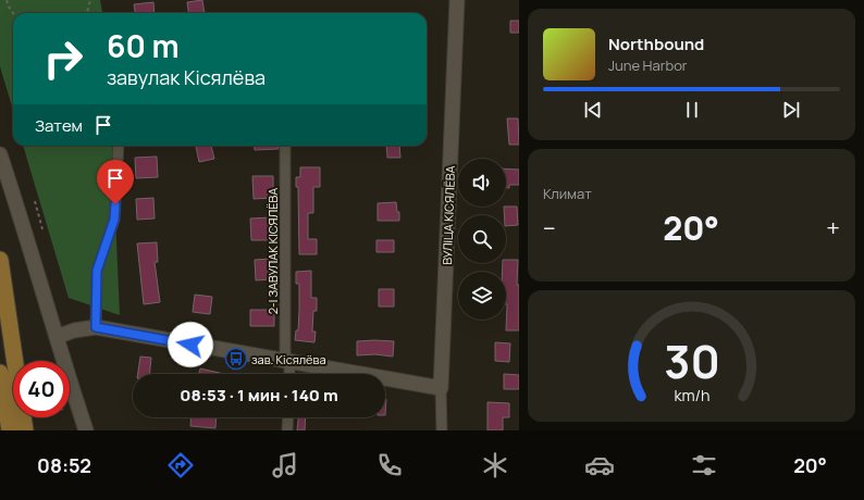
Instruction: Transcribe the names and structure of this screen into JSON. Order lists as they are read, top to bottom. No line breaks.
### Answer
{"streets":{"street":["ВУЛІЦА КІСЯЛЁВА","2-І ЗАВУЛАК КІСЯЛЁВА"]},"places":{"bus stop":["зав. Кісялёва"]},"page":{"turn":["60 m","завулак Кісялёва"],"song":["Northbound","June Harbor"],"then":"Затем","tile":"Климат","heat":["−","20°","+"],"limit":"40","trip":"08:53 · 1 мин · 140 m","tabs":["08:52","20°"],"gauge":["30","km/h"]}}
